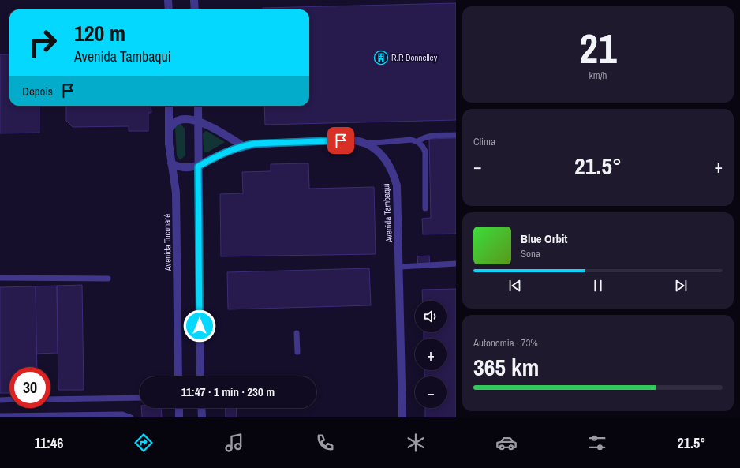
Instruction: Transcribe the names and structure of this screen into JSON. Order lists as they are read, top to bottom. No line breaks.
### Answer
{"streets":{"street":["Avenida Tambaqui","Avenida Tucunaré"]},"places":{"building":["R.R Donnelley"]},"page":{"tile":[["21","km/h"],"Clima",["Autonomia · 73%","365 km"]],"turn":["120 m","Avenida Tambaqui"],"then":"Depois","heat":["−","21.5°","+"],"song":["Blue Orbit","Sona"],"map_buttons":["+","−"],"limit":"30","trip":"11:47 · 1 min · 230 m","tabs":["11:46","21.5°"]}}
